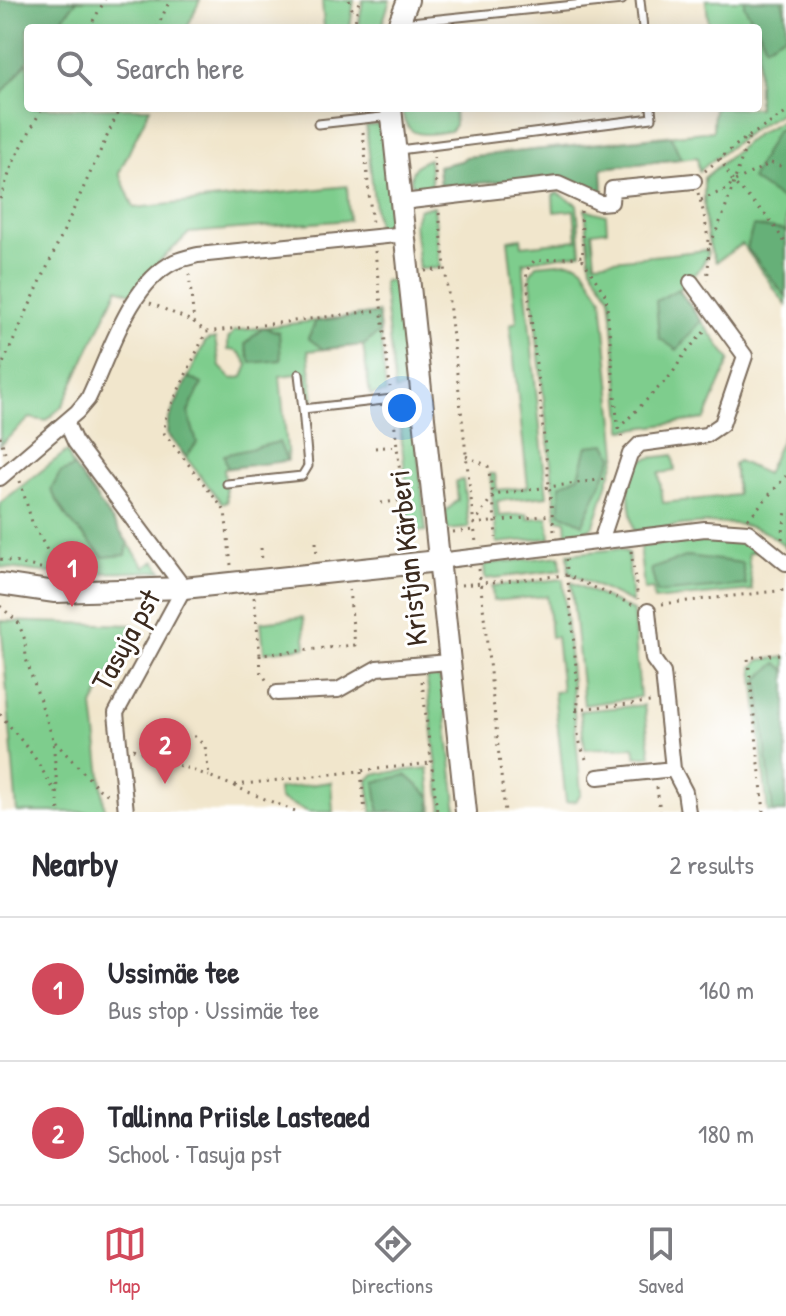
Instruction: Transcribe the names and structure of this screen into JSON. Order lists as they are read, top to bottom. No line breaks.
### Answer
{"streets":{"street":["Kristjan Kärberi","Tasuja pst"]},"page":{"search":"Search here","pins":["1","2"],"heading":["Nearby","2 results"],"list":[{"mark":"1","name":"Ussimäe tee","note":"Bus stop · Ussimäe tee","value":"160 m"},{"mark":"2","name":"Tallinna Priisle Lasteaed","note":"School · Tasuja pst","value":"180 m"}],"nav":["Map","Directions","Saved"]}}
